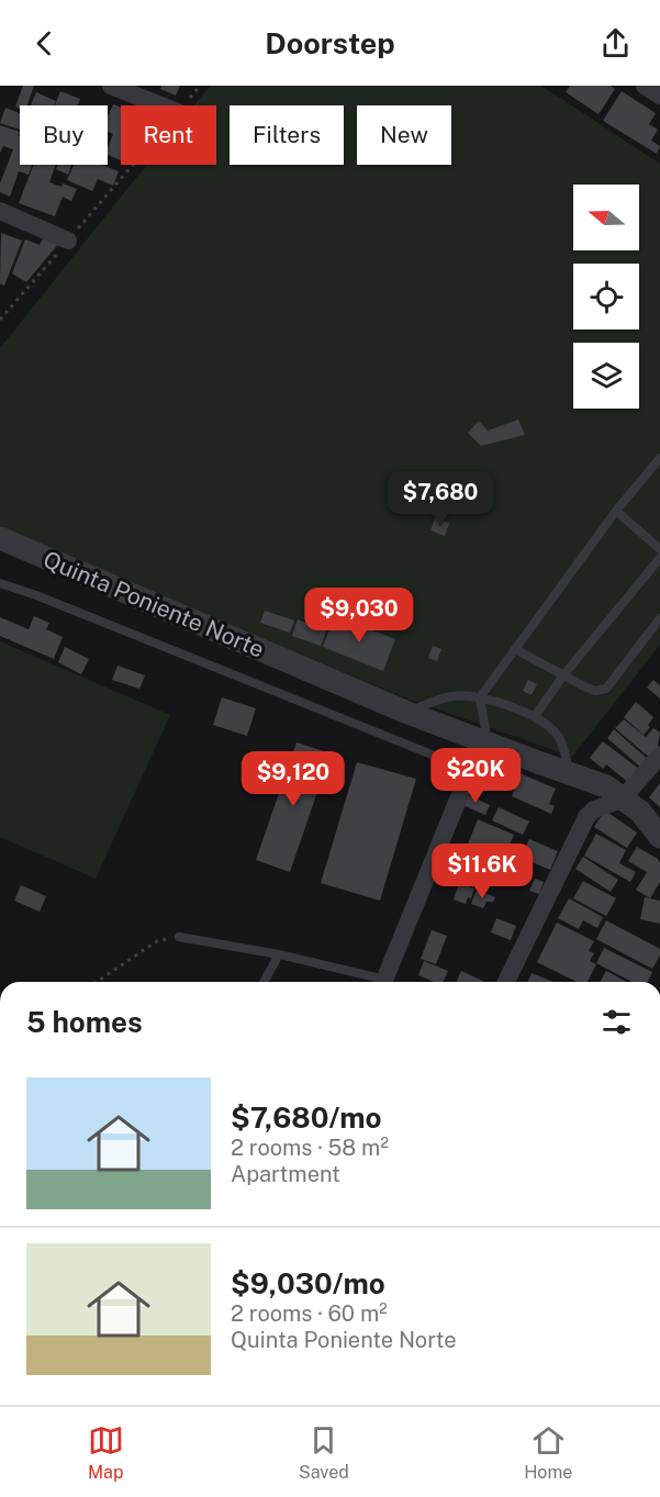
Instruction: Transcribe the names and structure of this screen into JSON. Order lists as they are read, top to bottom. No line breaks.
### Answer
{"streets":{"street":["Quinta Poniente Norte"]},"north":"left","page":{"header":"Doorstep","chip":["Buy","Rent","Filters","New"],"price":["$7,680","$9,030","$20K","$9,120","$11.6K"],"heading":"5 homes","list":[{"name":"$7,680/mo","note":"2 rooms · 58 m² · Apartment"},{"name":"$9,030/mo","note":"2 rooms · 60 m² · Quinta Poniente Norte"}],"tabs":["Map","Saved","Home"]}}
